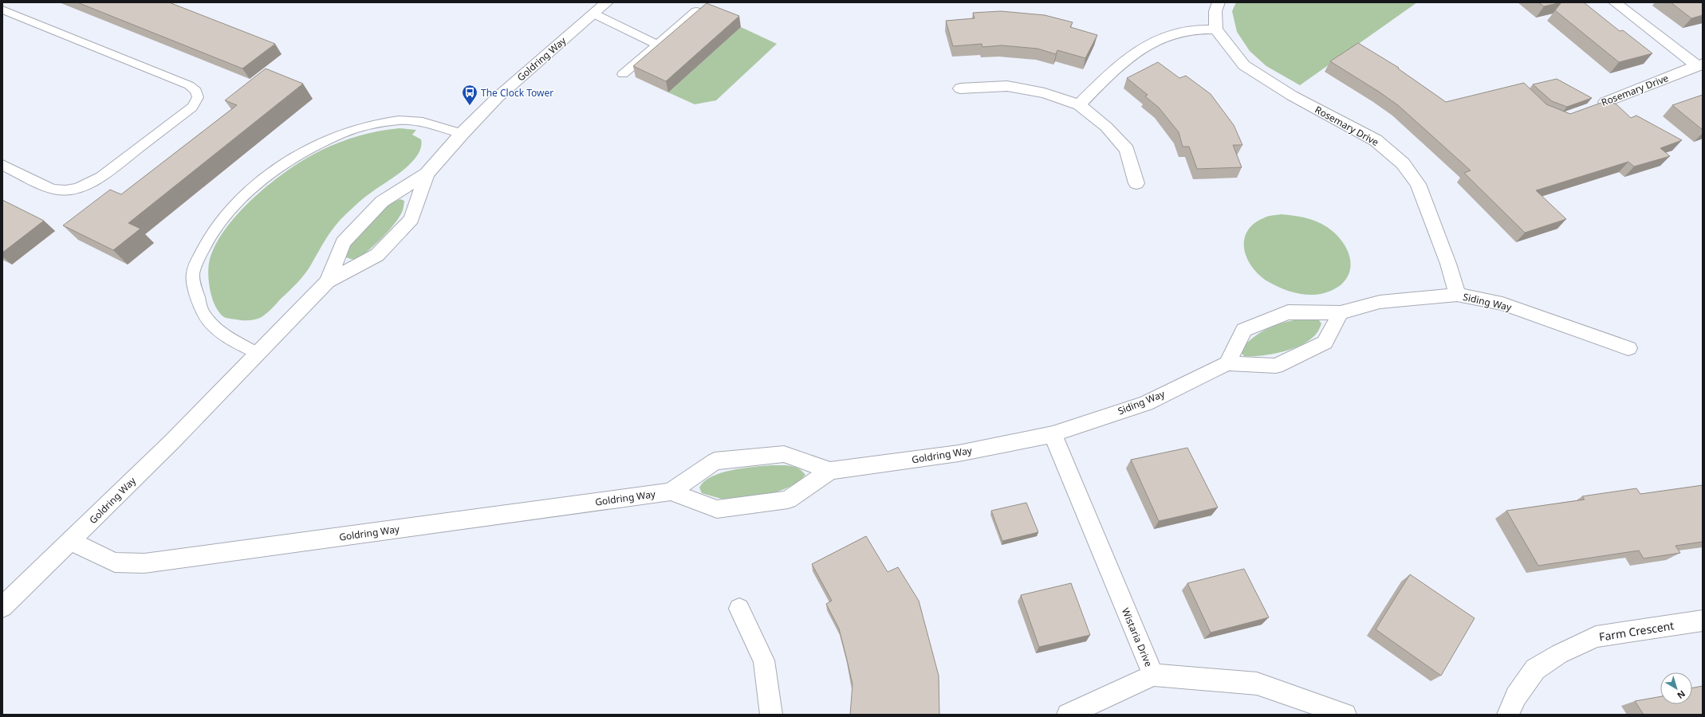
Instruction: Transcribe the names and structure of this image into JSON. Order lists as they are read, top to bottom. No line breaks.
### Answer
{"streets":{"street":["Goldring Way","Rosemary Drive","Siding Way","Farm Crescent","Wistaria Drive"]},"crossings":[["Goldring Way","Siding Way"],["Goldring Way","Wistaria Drive"],["Rosemary Drive","Siding Way"],["Siding Way","Wistaria Drive"]],"places":{"bus stop":["The Clock Tower"]},"north":"bottom right"}
